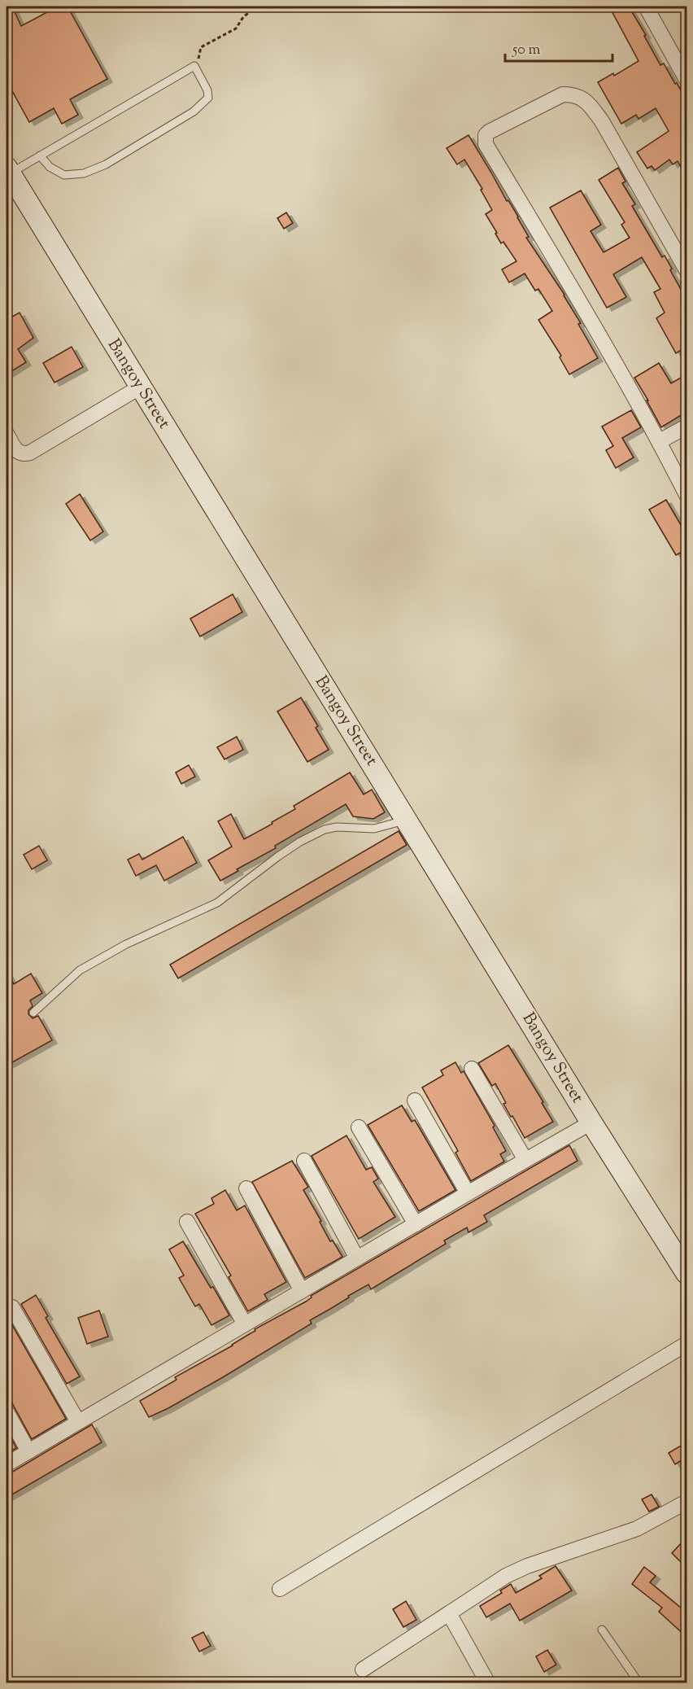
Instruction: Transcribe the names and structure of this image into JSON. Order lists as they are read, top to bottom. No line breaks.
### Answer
{"streets":{"main road":["Bangoy Street"]},"scale_bar":"50 m"}
